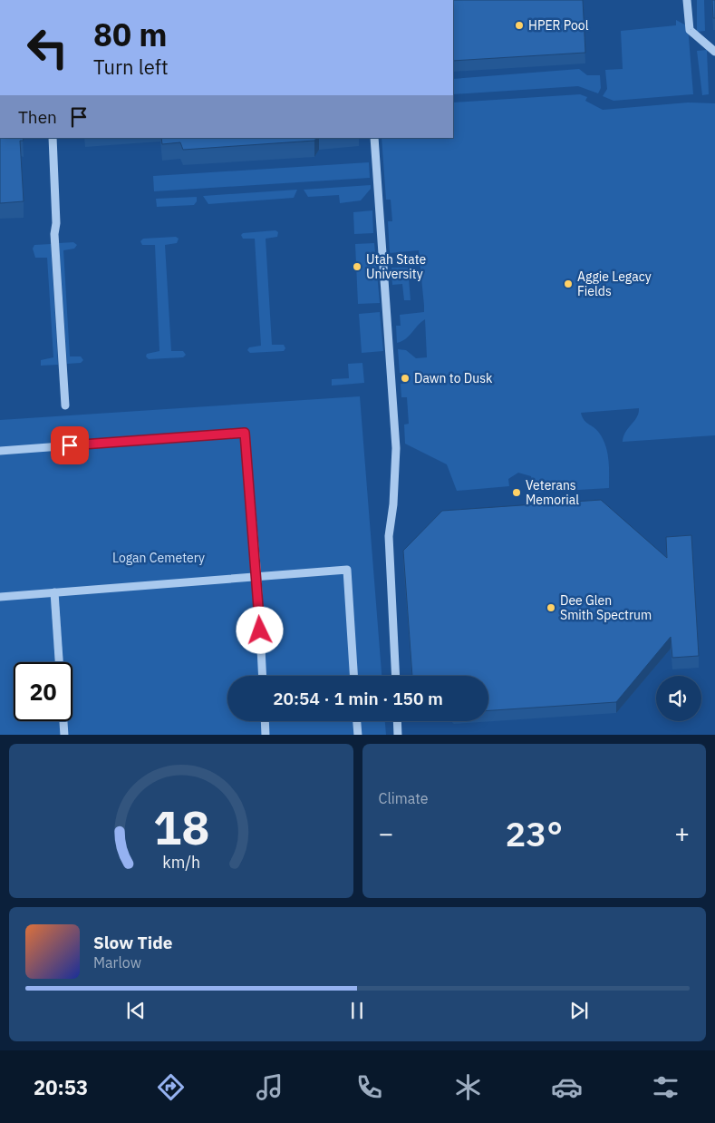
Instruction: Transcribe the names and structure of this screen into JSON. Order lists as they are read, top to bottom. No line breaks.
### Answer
{"parks":["Logan Cemetery"],"places":["HPER Pool","Utah State University","Aggie Legacy Fields","Dawn to Dusk","Veterans Memorial","Dee Glen Smith Spectrum"],"page":{"turn":["80 m","Turn left"],"then":"Then","limit":"20","trip":"20:54 · 1 min · 150 m","tile":"Climate","heat":["−","23°","+"],"song":["Slow Tide","Marlow"],"tabs":"20:53","gauge":["18","km/h"]}}
